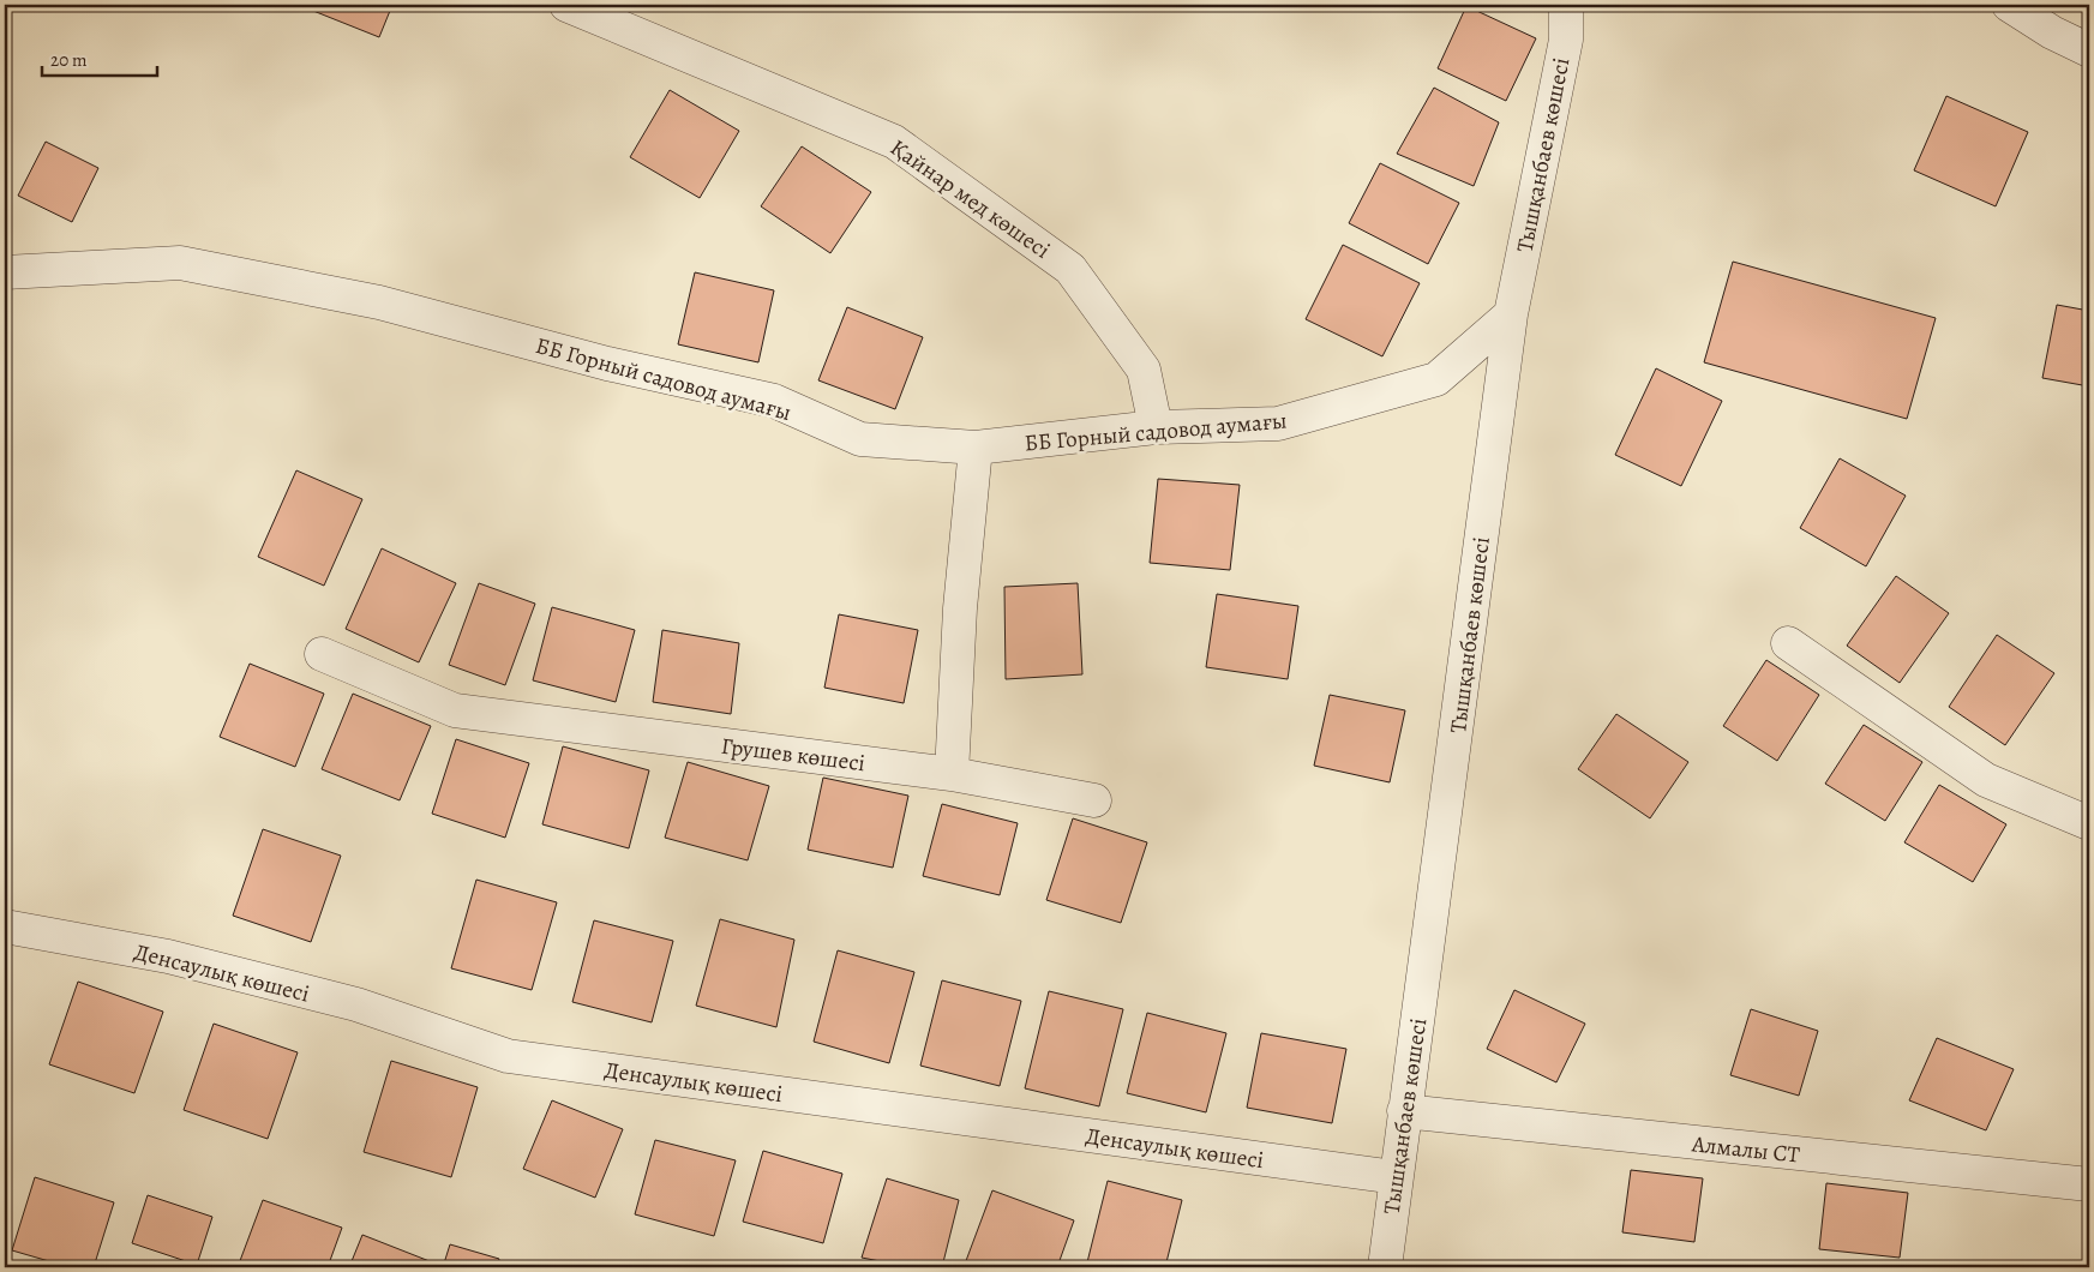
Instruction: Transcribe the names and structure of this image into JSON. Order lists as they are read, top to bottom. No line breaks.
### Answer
{"streets":{"street":["Тышқанбаев көшесі","Қайнар мед көшесі","ББ Горный садовод аумағы","Грушев көшесі","Денсаулық көшесі","Алмалы СТ"]},"crossings":[["Тышқанбаев көшесі","ББ Горный садовод аумағы"],["Тышқанбаев көшесі","Денсаулық көшесі"],["Тышқанбаев көшесі","Алмалы СТ"],["Қайнар мед көшесі","ББ Горный садовод аумағы"]],"scale_bar":"20 m"}
